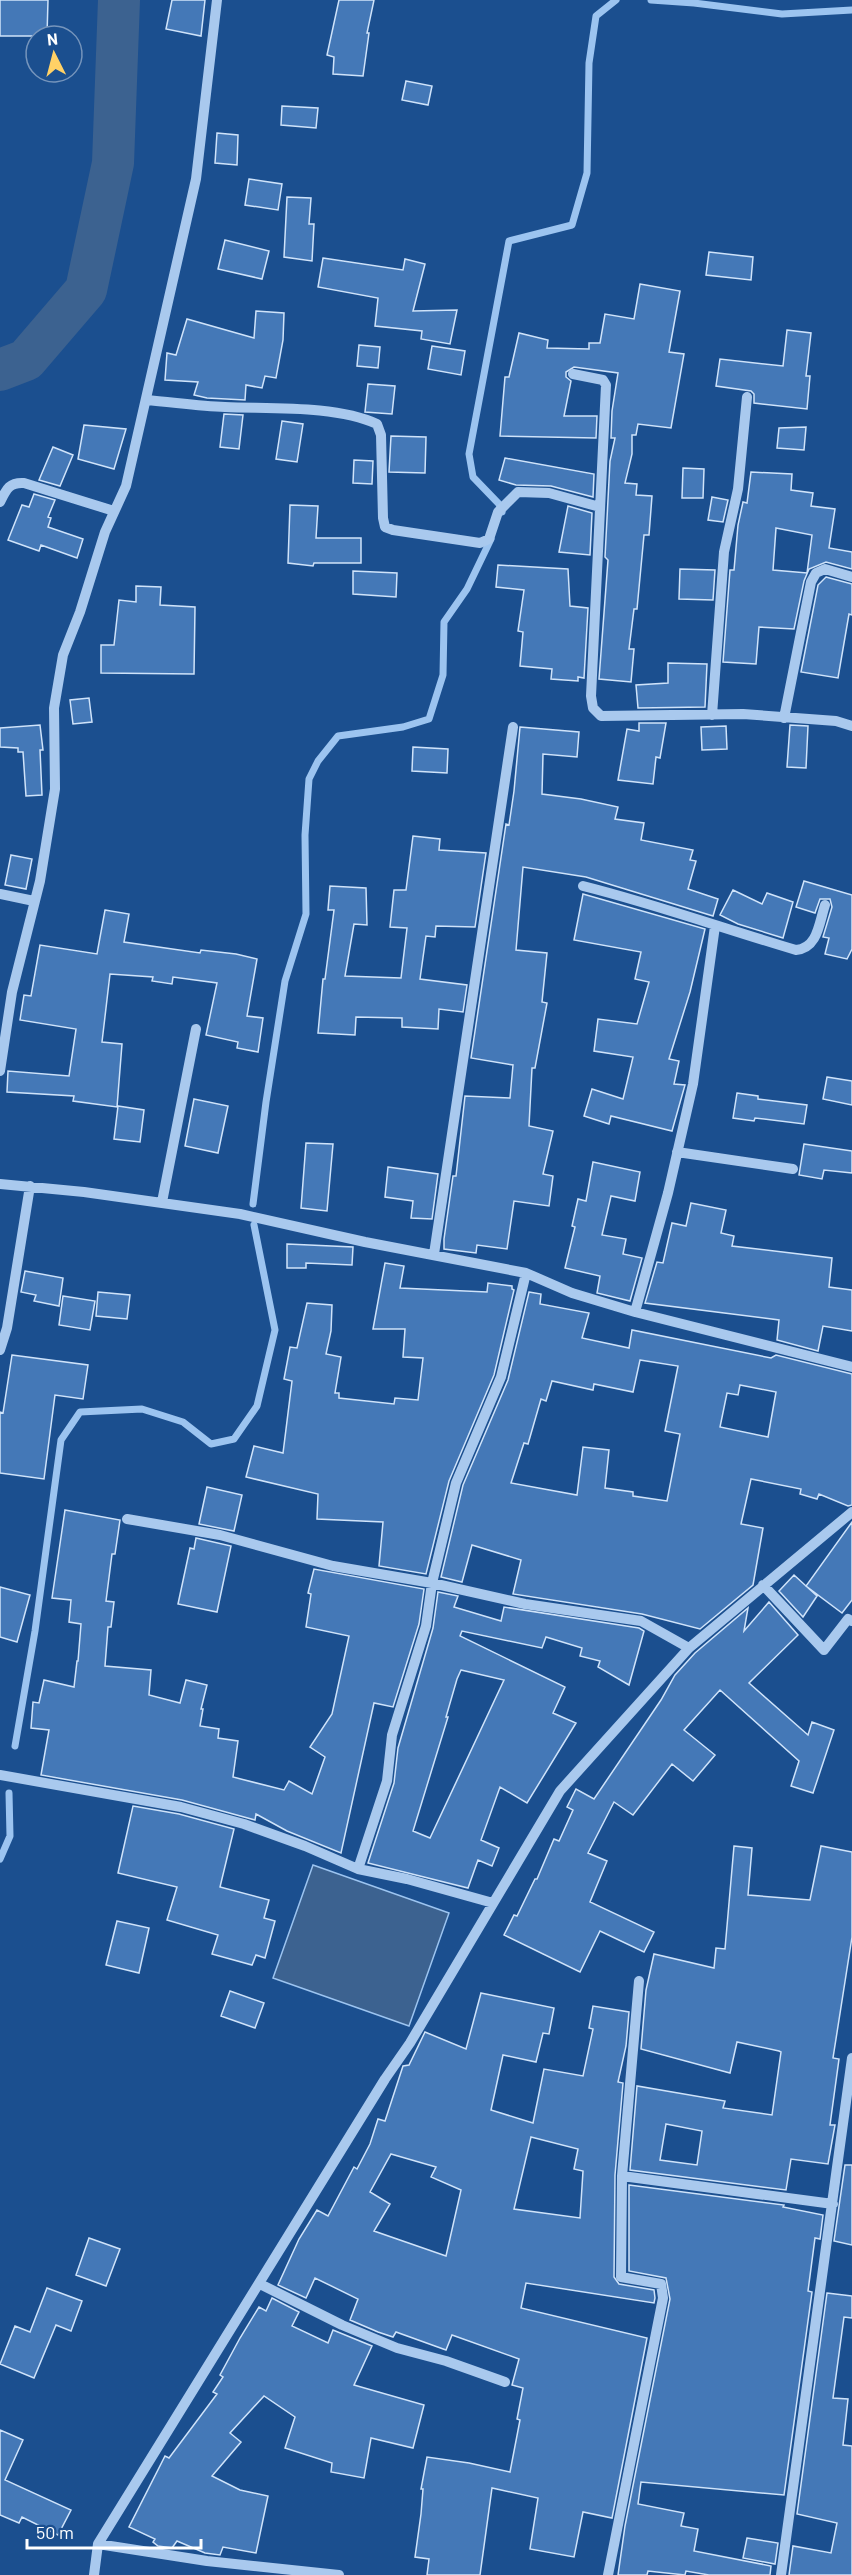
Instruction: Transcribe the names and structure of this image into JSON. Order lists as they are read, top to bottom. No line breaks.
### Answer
{"scale_bar":"50 m","north":"top"}
